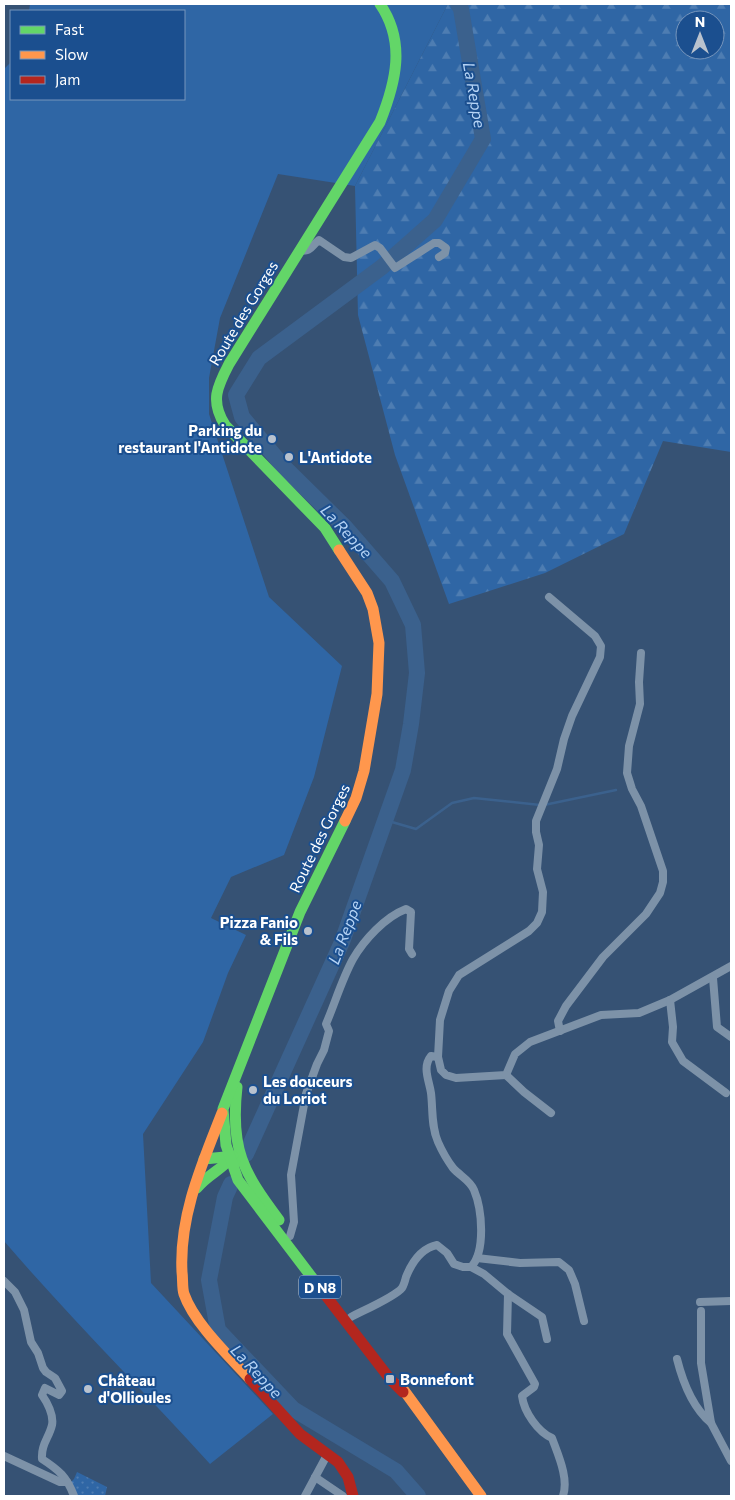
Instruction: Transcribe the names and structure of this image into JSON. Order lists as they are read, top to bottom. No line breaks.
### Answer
{"streets":{"main road":["Route des Gorges","D N8"]},"water":["La Reppe"],"places":{"other":["Parking du restaurant l'Antidote","L'Antidote","Pizza Fanio & Fils","Les douceurs du Loriot","Château d'Ollioules"],"transit":["Bonnefont"]},"legend":["Fast","Slow","Jam"],"north":"top"}
